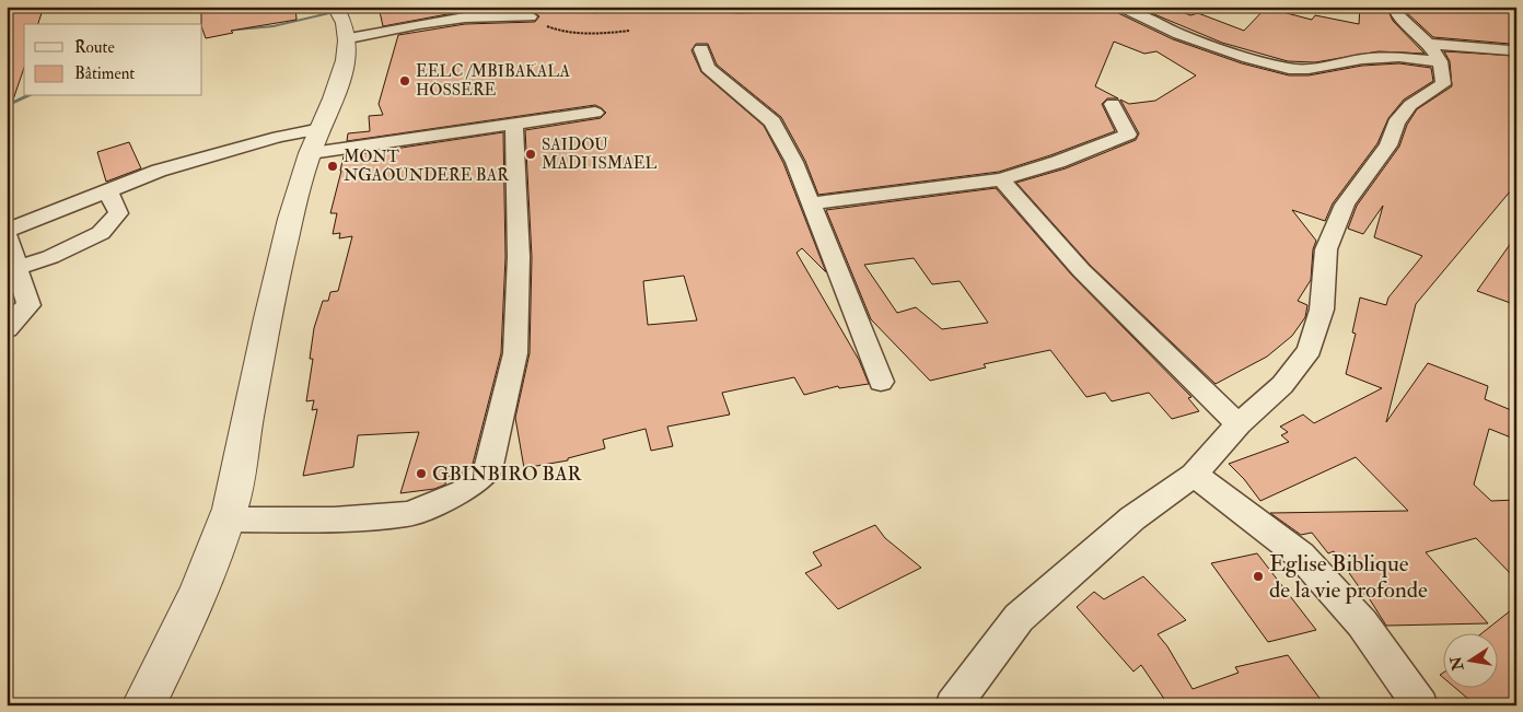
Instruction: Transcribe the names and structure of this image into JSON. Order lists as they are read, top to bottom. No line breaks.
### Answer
{"places":["EELC /MBIBAKALA HOSSERE","SAIDOU MADI ISMAEL","MONT NGAOUNDERE BAR","GBINBIRO BAR","Eglise Biblique de la vie profonde"],"legend":["Route","Bâtiment"],"north":"left"}
